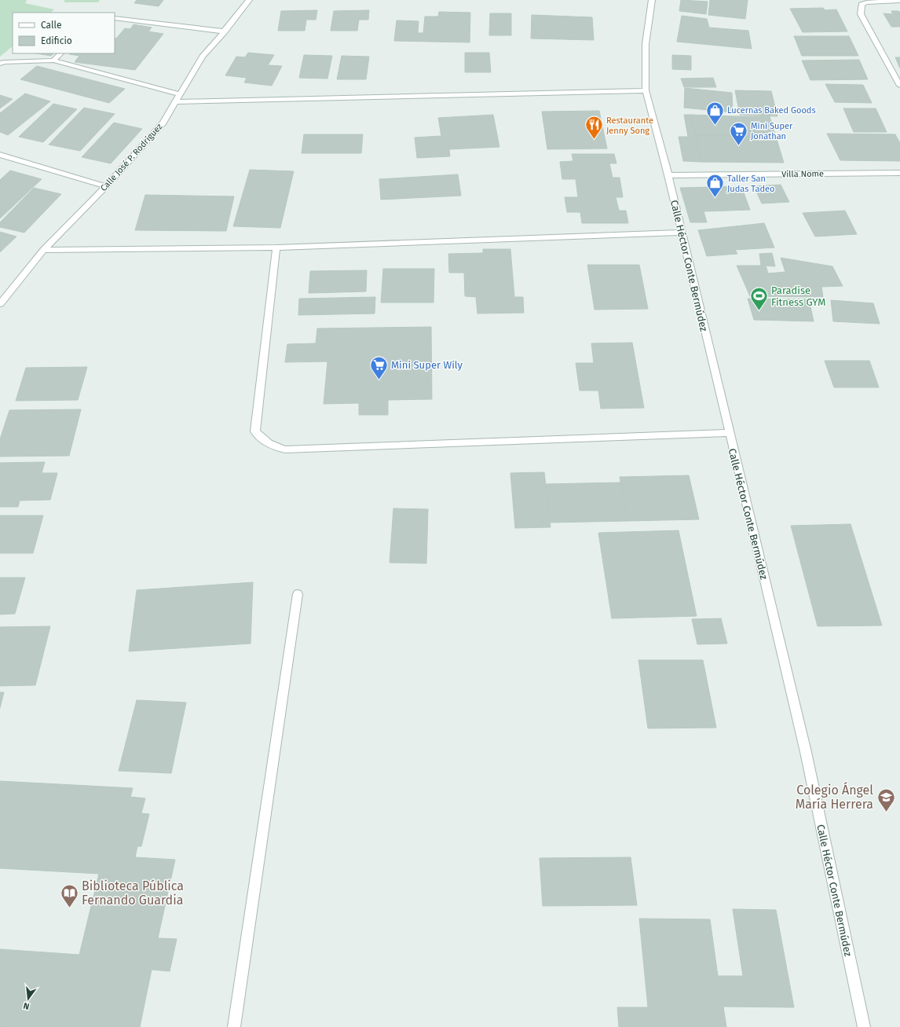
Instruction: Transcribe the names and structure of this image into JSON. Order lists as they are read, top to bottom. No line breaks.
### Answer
{"streets":{"street":["Calle José P. Rodríguez","Villa Nome","Calle Héctor Conte Bermúdez"]},"crossings":[["Villa Nome","Calle Héctor Conte Bermúdez"]],"places":{"shop":["Lucernas Baked Goods","Taller San Judas Tadeo"],"restaurant":["Restaurante Jenny Song"],"supermarket":["Mini Super Jonathan","Mini Super Wily"],"sports":["Paradise Fitness GYM"],"school or university":["Colegio Ángel María Herrera"],"library":["Biblioteca Pública Fernando Guardia"]},"legend":["Calle","Edificio"],"north":"bottom"}
